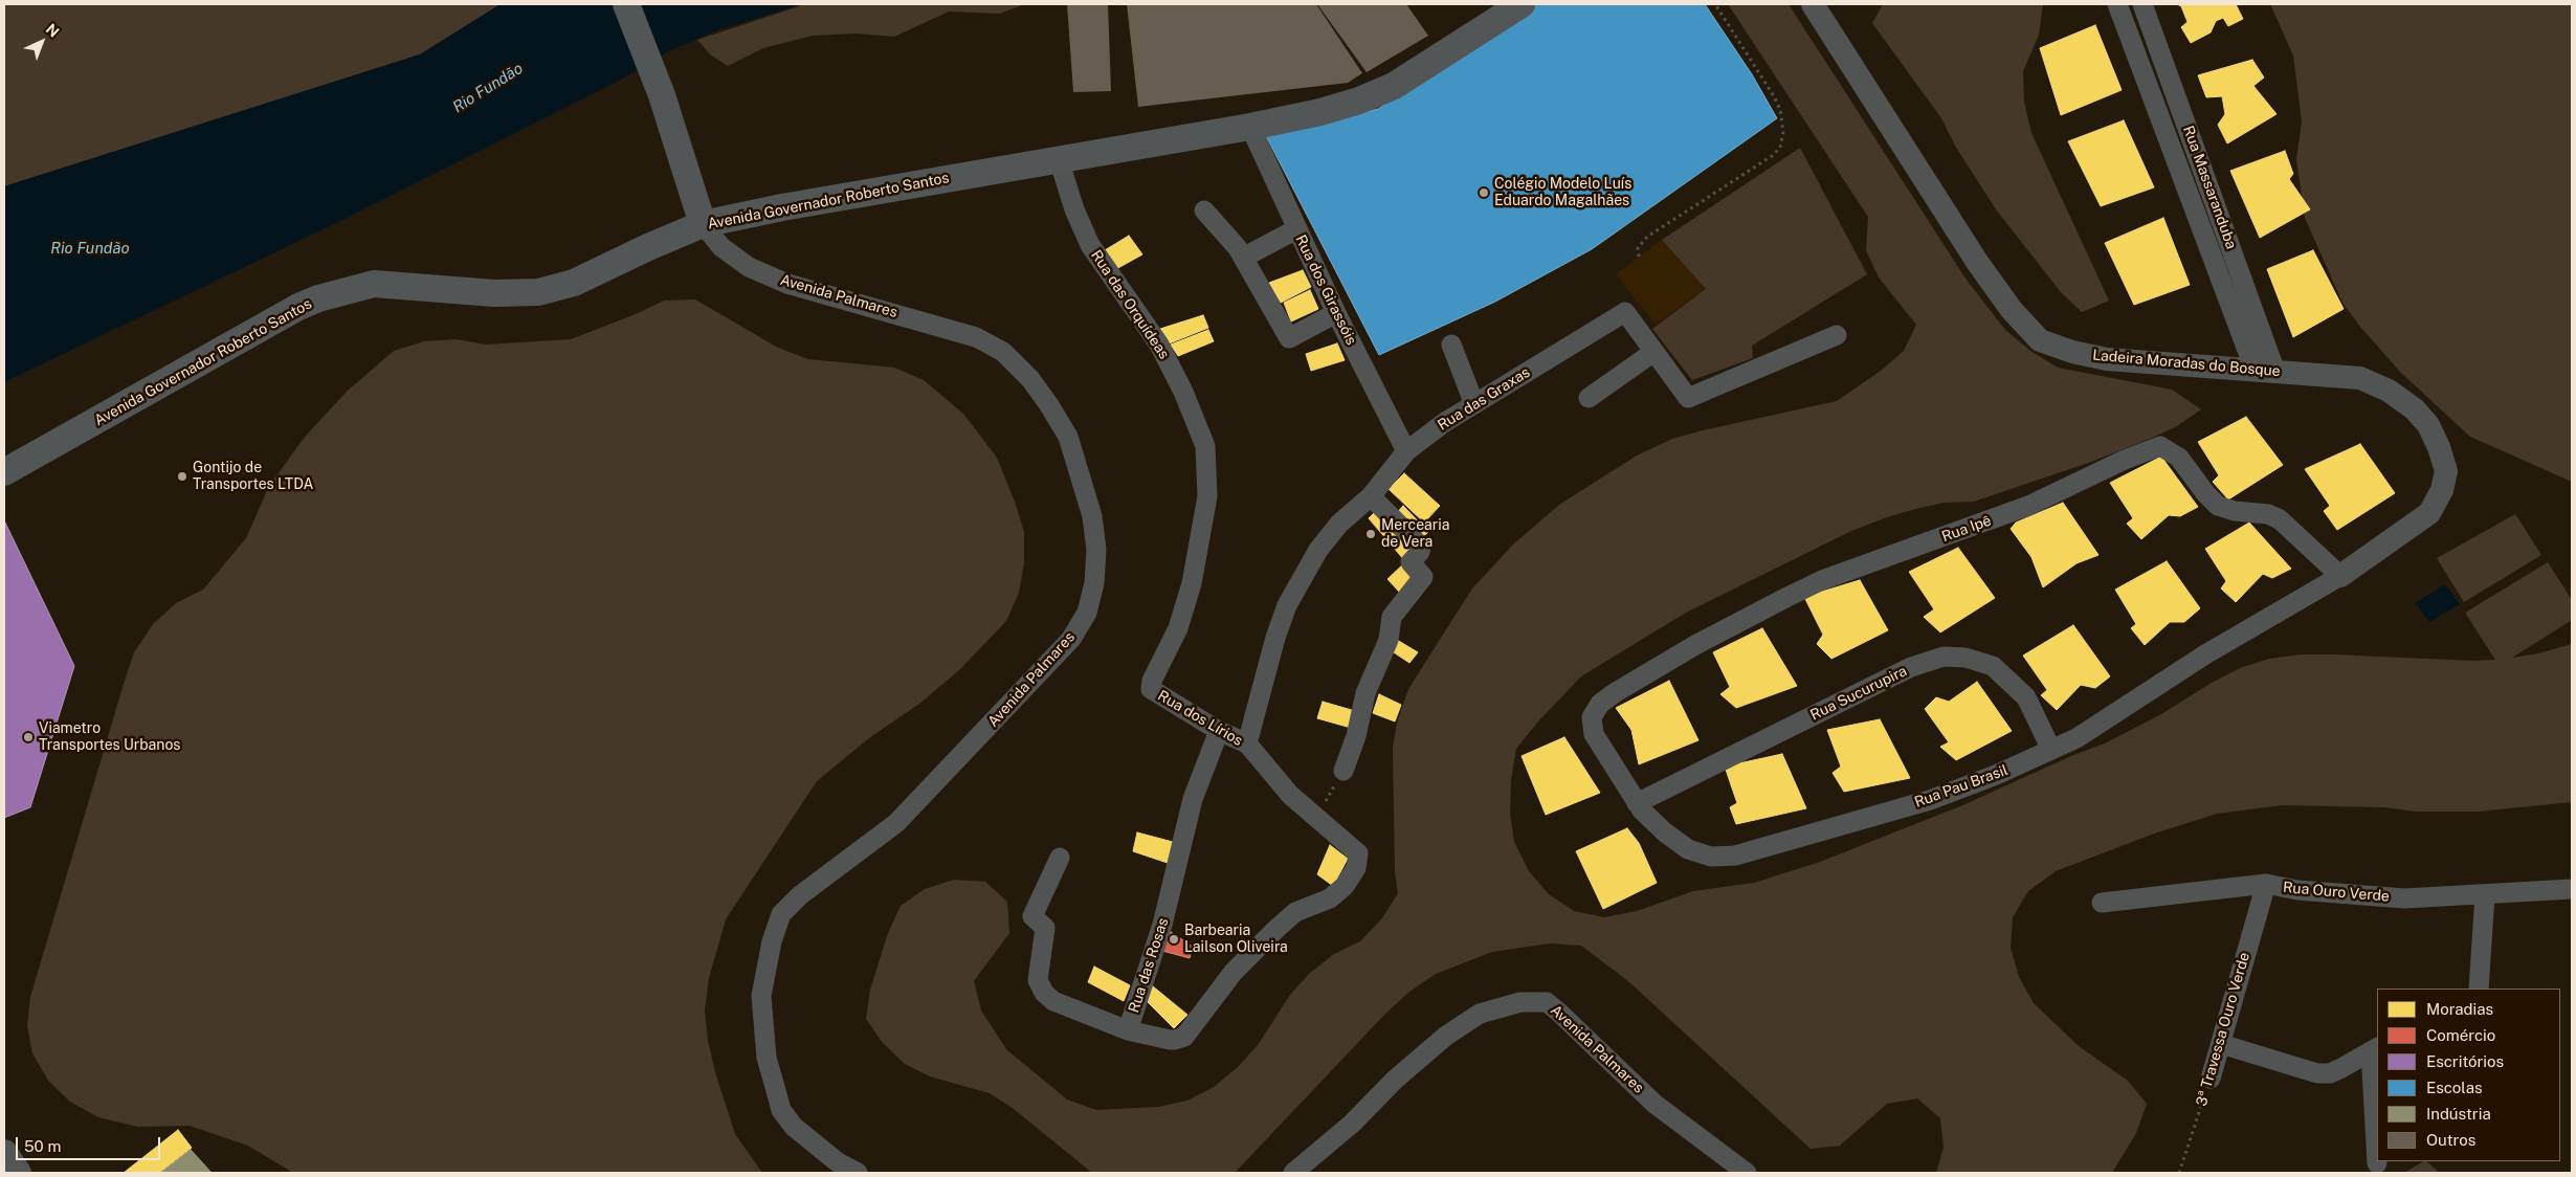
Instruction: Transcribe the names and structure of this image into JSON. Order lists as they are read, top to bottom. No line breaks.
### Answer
{"streets":{"main road":["Avenida Governador Roberto Santos"],"street":["Rua Massaranduba","Rua dos Girassóis","Avenida Palmares","Rua das Orquídeas","Ladeira Moradas do Bosque","Rua das Graxas","Rua Ipê","Rua Sucurupira","Rua dos Lírios","Rua Pau Brasil","Rua Ouro Verde","Rua das Rosas","3ª Travessa Ouro Verde"]},"crossings":[["Rua Massaranduba","Ladeira Moradas do Bosque"],["Avenida Governador Roberto Santos","Rua dos Girassóis"],["Avenida Governador Roberto Santos","Avenida Palmares"],["Avenida Governador Roberto Santos","Rua das Orquídeas"],["Rua dos Girassóis","Rua das Graxas"],["Rua das Orquídeas","Rua dos Lírios"],["Ladeira Moradas do Bosque","Rua Ipê"],["Ladeira Moradas do Bosque","Rua Pau Brasil"],["Rua das Graxas","Rua dos Lírios"],["Rua Ipê","Rua Pau Brasil"],["Rua Sucurupira","Rua Pau Brasil"],["Rua dos Lírios","Rua das Rosas"],["Rua Ouro Verde","3ª Travessa Ouro Verde"]],"water":["Rio Fundão"],"places":["Colégio Modelo Luís Eduardo Magalhães","Gontijo de Transportes LTDA","Mercearia de Vera","Viametro Transportes Urbanos","Barbearia Lailson Oliveira"],"legend":["Moradias","Comércio","Escritórios","Escolas","Indústria","Outros"],"scale_bar":"50 m","north":"top right"}
